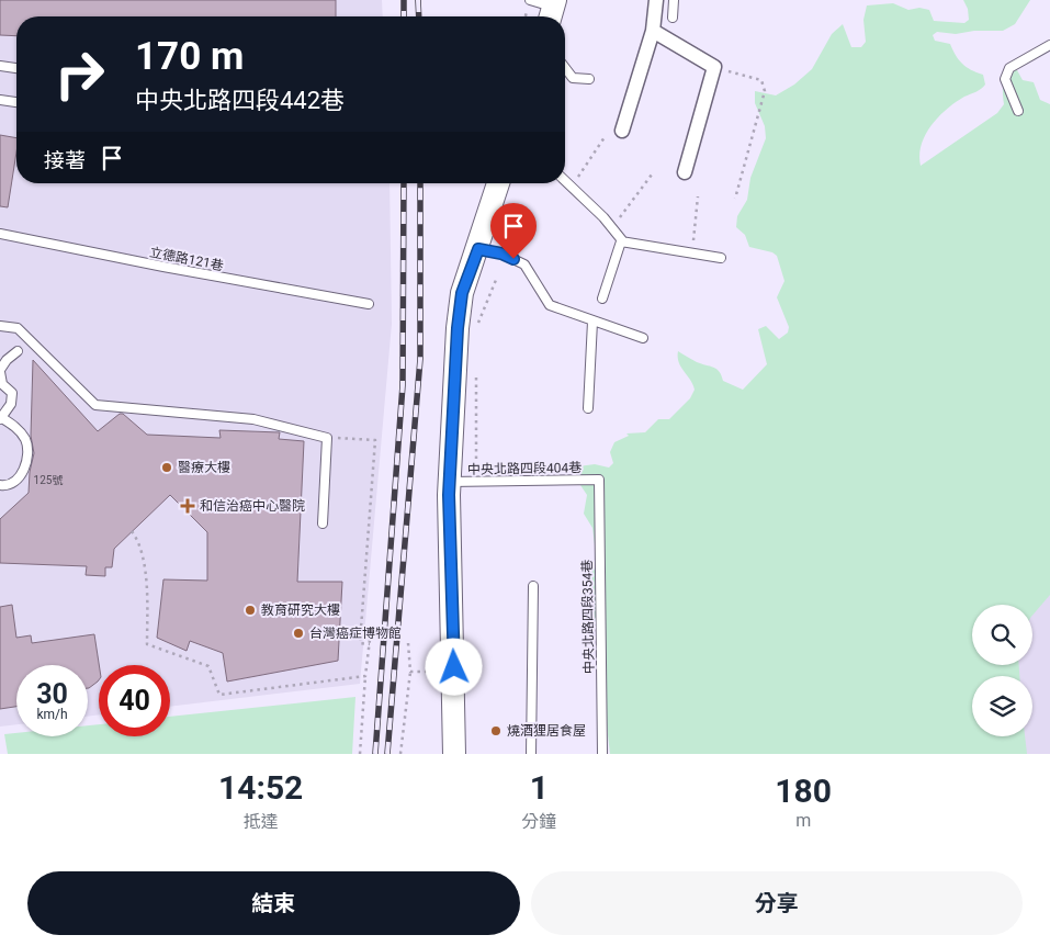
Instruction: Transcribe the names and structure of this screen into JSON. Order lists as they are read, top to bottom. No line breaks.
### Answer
{"streets":{"lane":["立德路121巷","中央北路四段404巷","中央北路四段354巷"]},"crossings":[["中央北路四段404巷","中央北路四段354巷"]],"places":{"other":["醫療大樓","教育研究大樓","台灣癌症博物館","燒酒狸居食屋"],"health":["和信治癌中心醫院"]},"house_numbers":["125號"],"page":{"turn":["170 m","中央北路四段442巷"],"then":"接著","speed":"30 km/h","limit":"40","eta":["14:52","抵達","1","分鐘","180","m"],"buttons":["結束","分享"]}}
